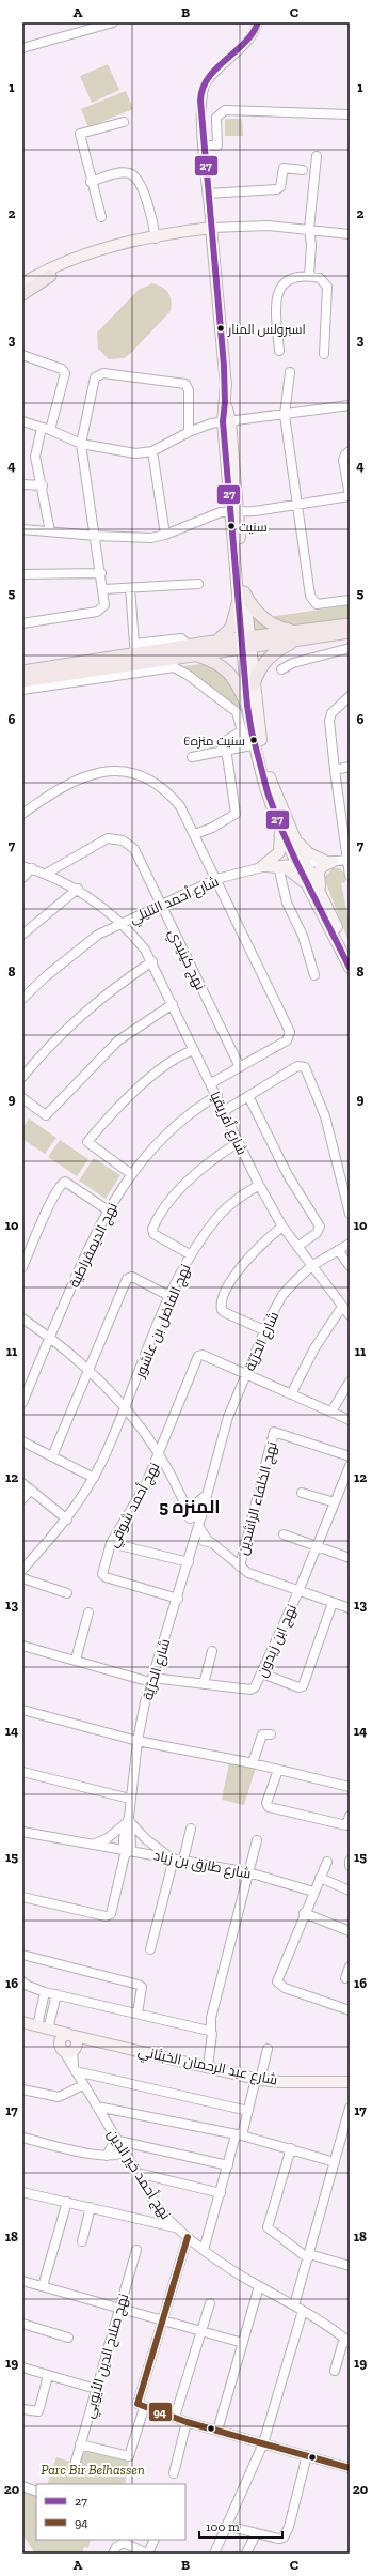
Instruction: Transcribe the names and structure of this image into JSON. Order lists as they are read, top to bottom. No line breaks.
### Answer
{"streets":{"main road":["شارع عبد الرحمان الخبثاني"],"street":["شارع أحمد التليلي","نهج كينيدي","شارع أفريقيا","نهج الديمقراطية","نهج الفاضل بن عاشور","شارع الحرّيّة","نهج الخلفاء الراشدين","نهج أحمد شوقي","نهج ابن زيدون","شارع طارق بن زياد","نهج أحمد خير الدين","نهج صلاح الدين الأيوبي"]},"crossings":[["شارع أحمد التليلي","نهج كينيدي"],["شارع أحمد التليلي","شارع أفريقيا"],["نهج كينيدي","شارع أفريقيا"],["شارع أفريقيا","نهج الديمقراطية"],["شارع أفريقيا","نهج الفاضل بن عاشور"],["شارع أفريقيا","شارع الحرّيّة"],["شارع الحرّيّة","نهج أحمد شوقي"],["شارع الحرّيّة","نهج ابن زيدون"],["شارع الحرّيّة","شارع طارق بن زياد"],["شارع عبد الرحمان الخبثاني","نهج أحمد خير الدين"]],"districts":["المنزه 5"],"parks":["Parc Bir Belhassen"],"places":["اسبرولس المنار","سنيت","سنيت منزه6"],"lines":["transit line 27","transit line 94"],"legend":["27","94"],"scale_bar":"100 m","grid":{"columns":["A","B","C"],"rows":["1","2","3","4","5","6","7","8","9","10","11","12","13","14","15","16","17","18","19","20"]}}
